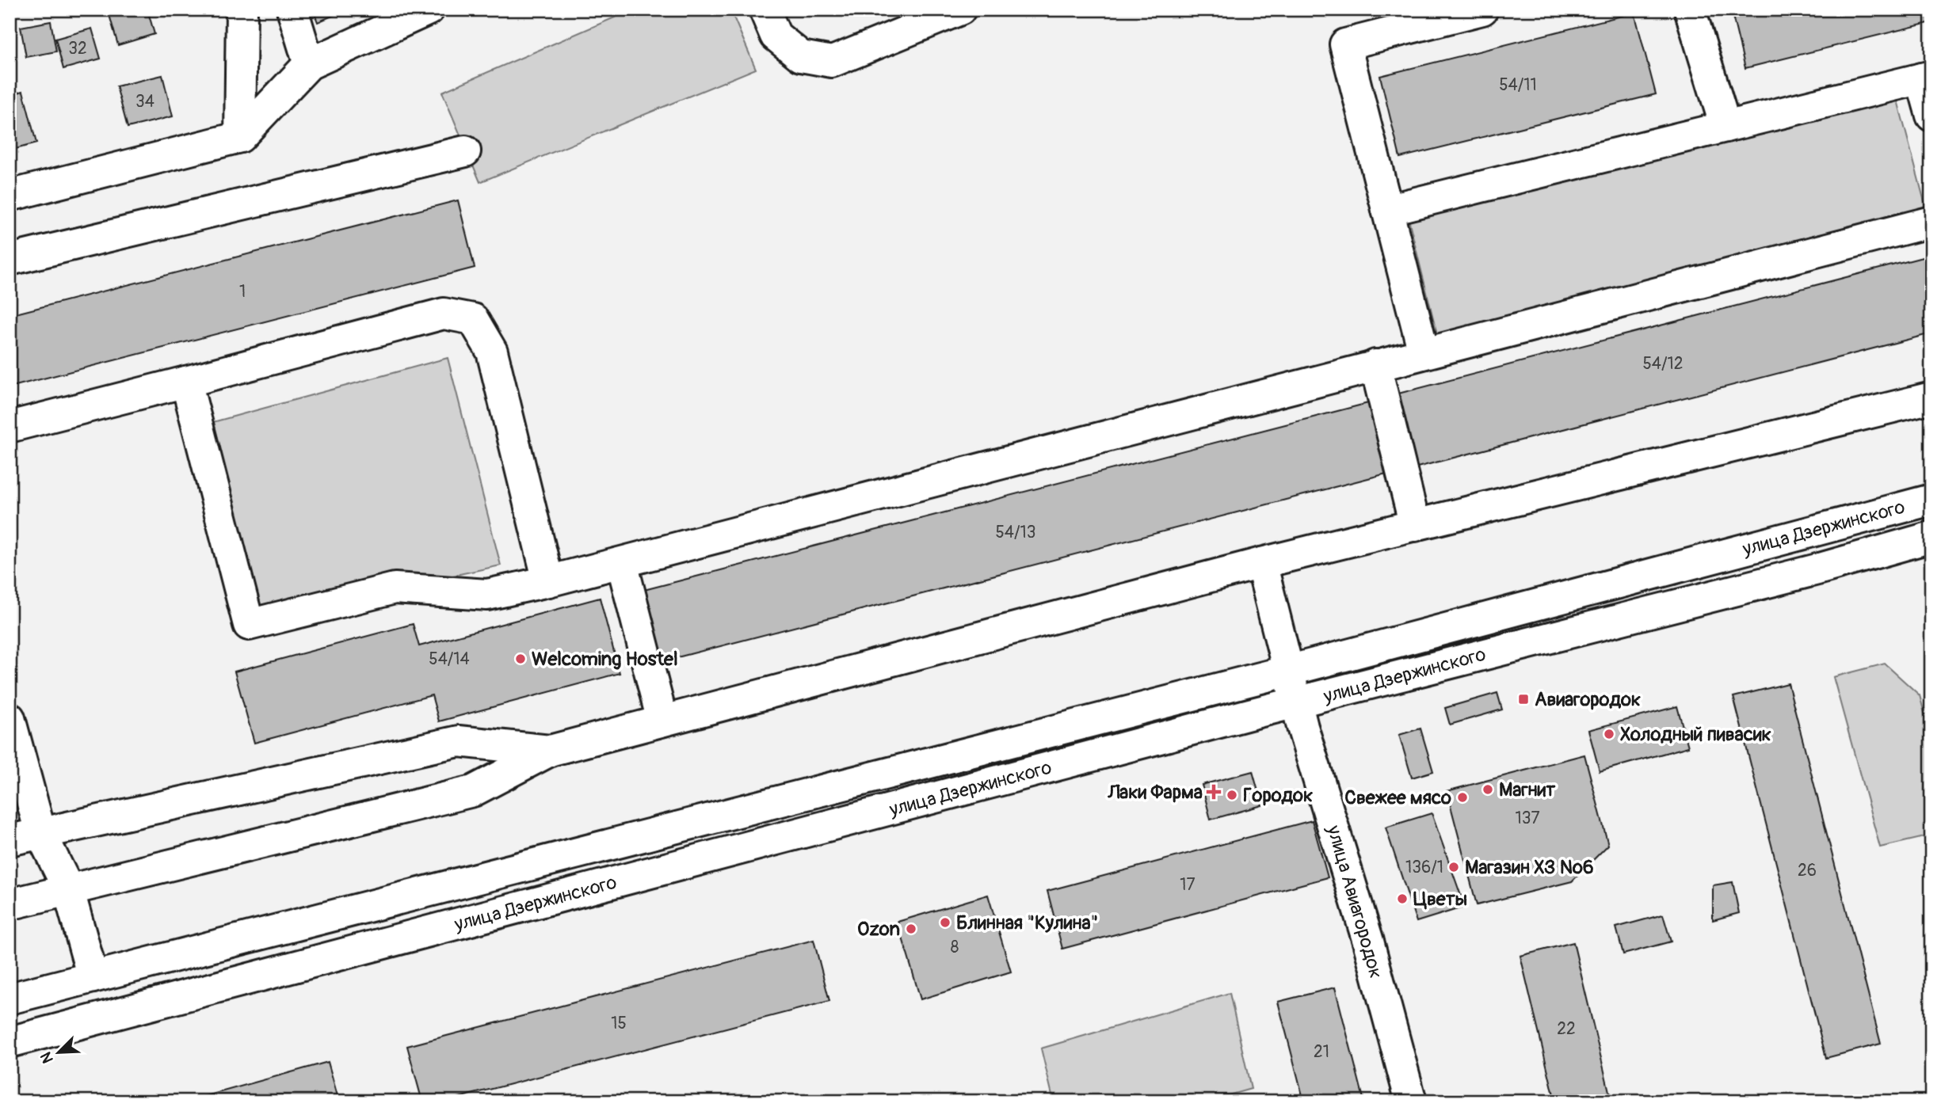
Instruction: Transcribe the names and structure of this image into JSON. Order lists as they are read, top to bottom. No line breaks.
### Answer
{"streets":{"main road":["улица Дзержинского","улица Авиагородок"]},"crossings":[["улица Дзержинского","улица Авиагородок"]],"places":{"other":["Welcoming Hostel","Холодный пивасик","Магнит","Городок","Свежее мясо","Магазин ХЗ №6","Цветы","Блинная \"Кулина\"","Ozon"],"transit":["Авиагородок"],"health":["Лаки Фарма"]},"house_numbers":["32","54/11","34","1","54/12","54/13","54/14","137","136/1","26","17","8","15","22","21"],"north":"bottom left"}
